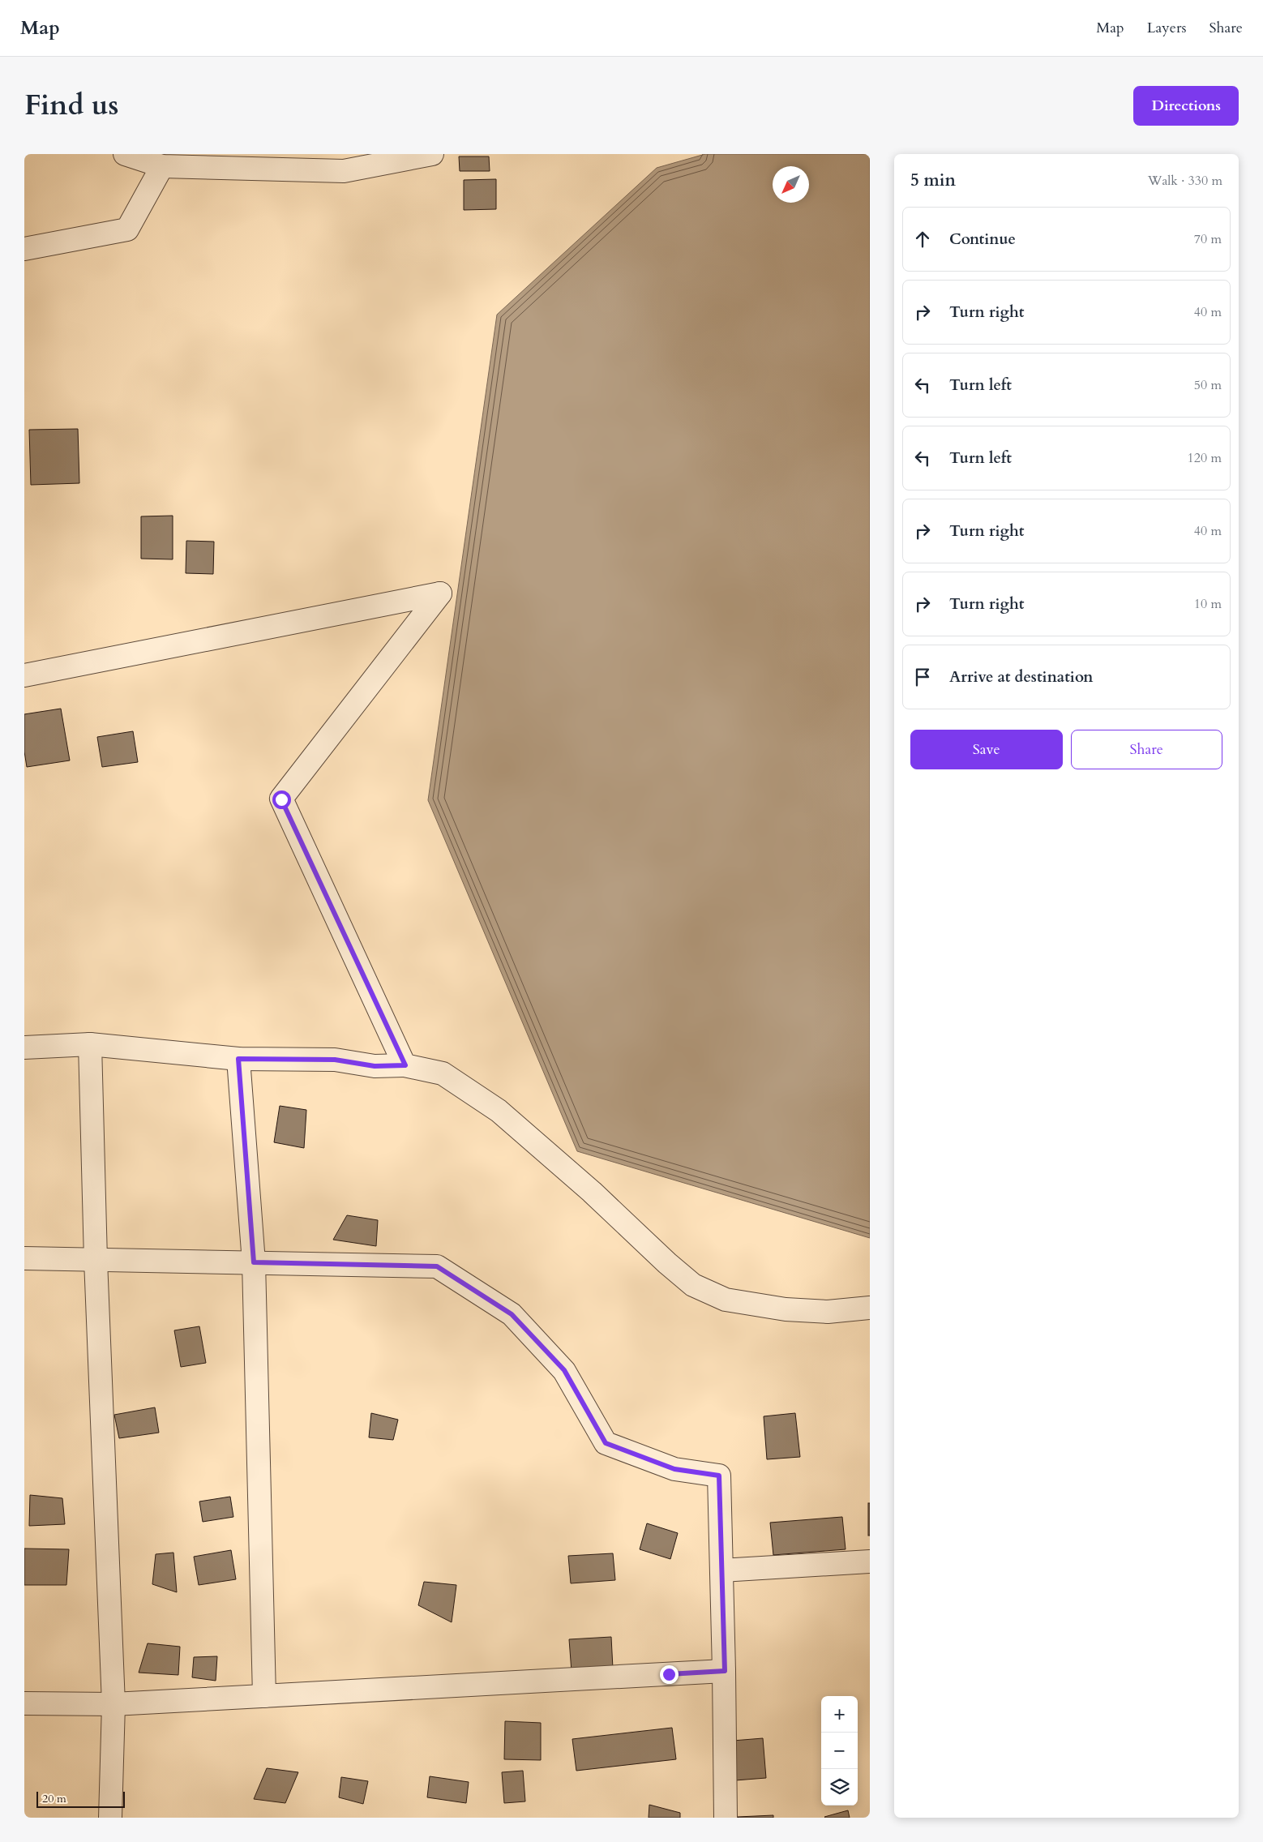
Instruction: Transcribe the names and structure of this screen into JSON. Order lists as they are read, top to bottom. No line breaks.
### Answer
{"scale_bar":"20 m","north":"bottom left","page":{"header":"Map","nav":["Map","Layers","Share"],"title":"Find us","buttons":["Directions",["Save","Share"]],"heading":["5 min","Walk · 330 m"],"list":[["Continue","70 m"],["Turn right","40 m"],["Turn left","50 m"],["Turn left","120 m"],["Turn right","40 m"],["Turn right","10 m"],"Arrive at destination"],"map_buttons":["+","−"],"scale":"20 m"}}
